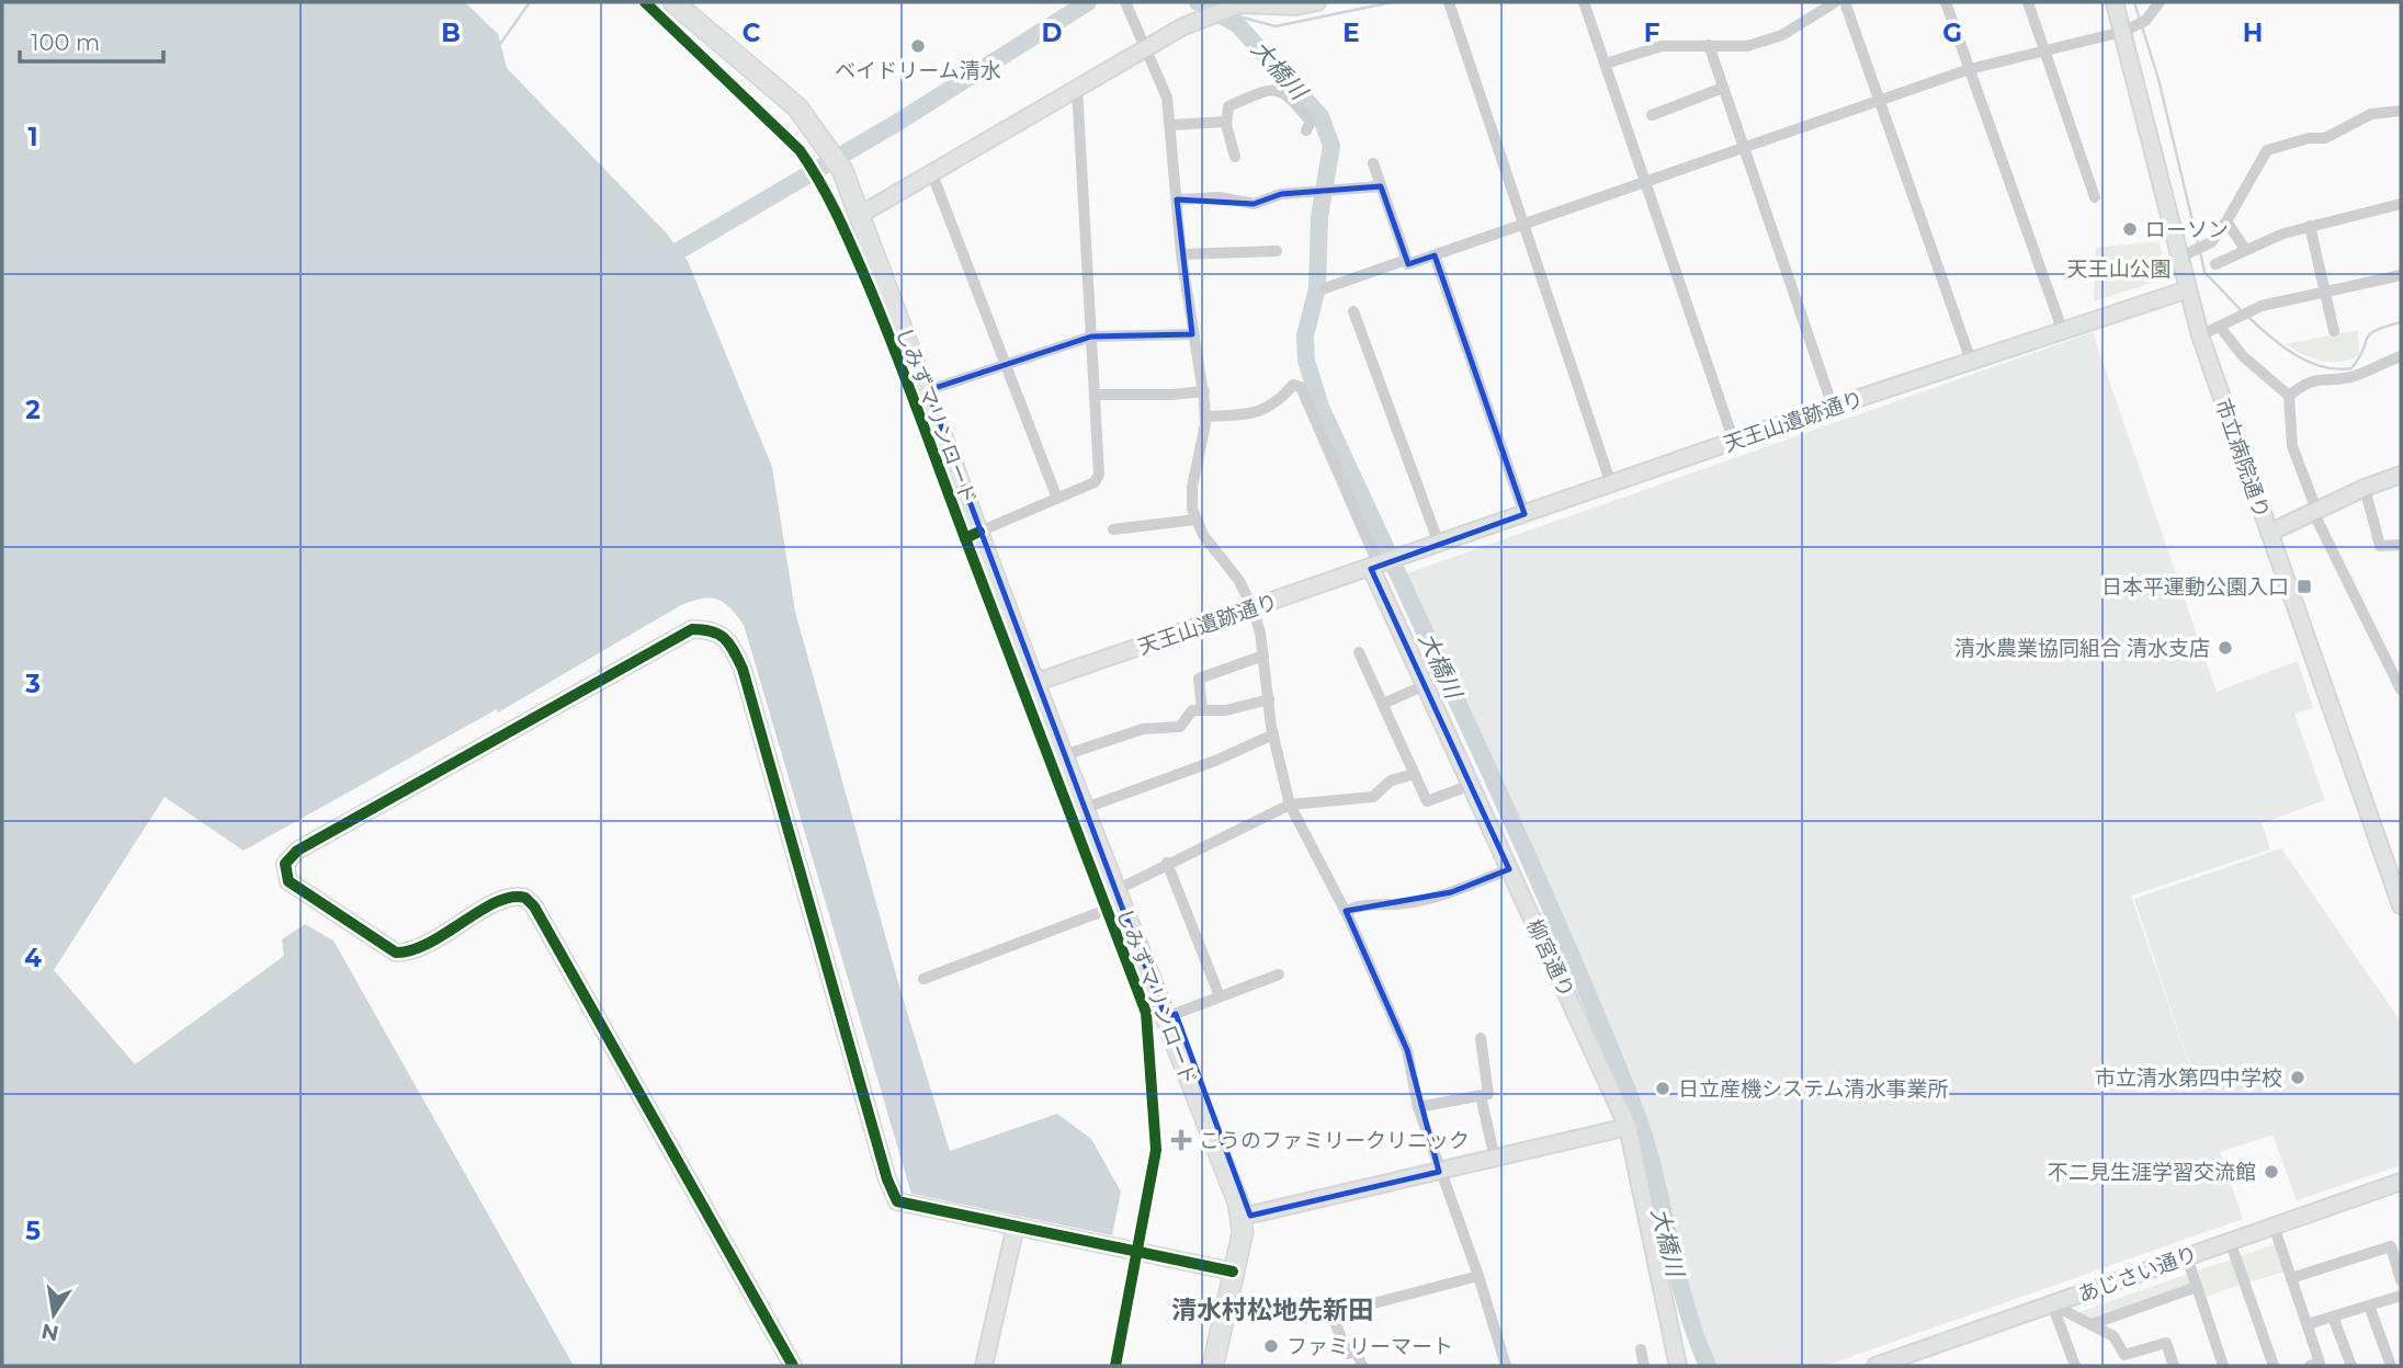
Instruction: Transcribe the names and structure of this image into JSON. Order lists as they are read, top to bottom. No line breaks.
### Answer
{"streets":{"highway":["しみずマリンロード"],"street":["天王山遺跡通り","市立病院通り","柳宮通り","あじさい通り"]},"crossings":[["しみずマリンロード","天王山遺跡通り"],["天王山遺跡通り","市立病院通り"],["天王山遺跡通り","柳宮通り"]],"districts":["清水村松地先新田"],"water":["大橋川"],"parks":["天王山公園"],"places":{"other":["ベイドリーム清水","ローソン","清水農業協同組合 清水支店","市立清水第四中学校","日立産機システム清水事業所","不二見生涯学習交流館","ファミリーマート"],"transit":["日本平運動公園入口"],"health":["こうのファミリークリニック"]},"scale_bar":"100 m","north":"bottom","grid":{"columns":["B","C","D","E","F","G","H"],"rows":["1","2","3","4","5"]}}
